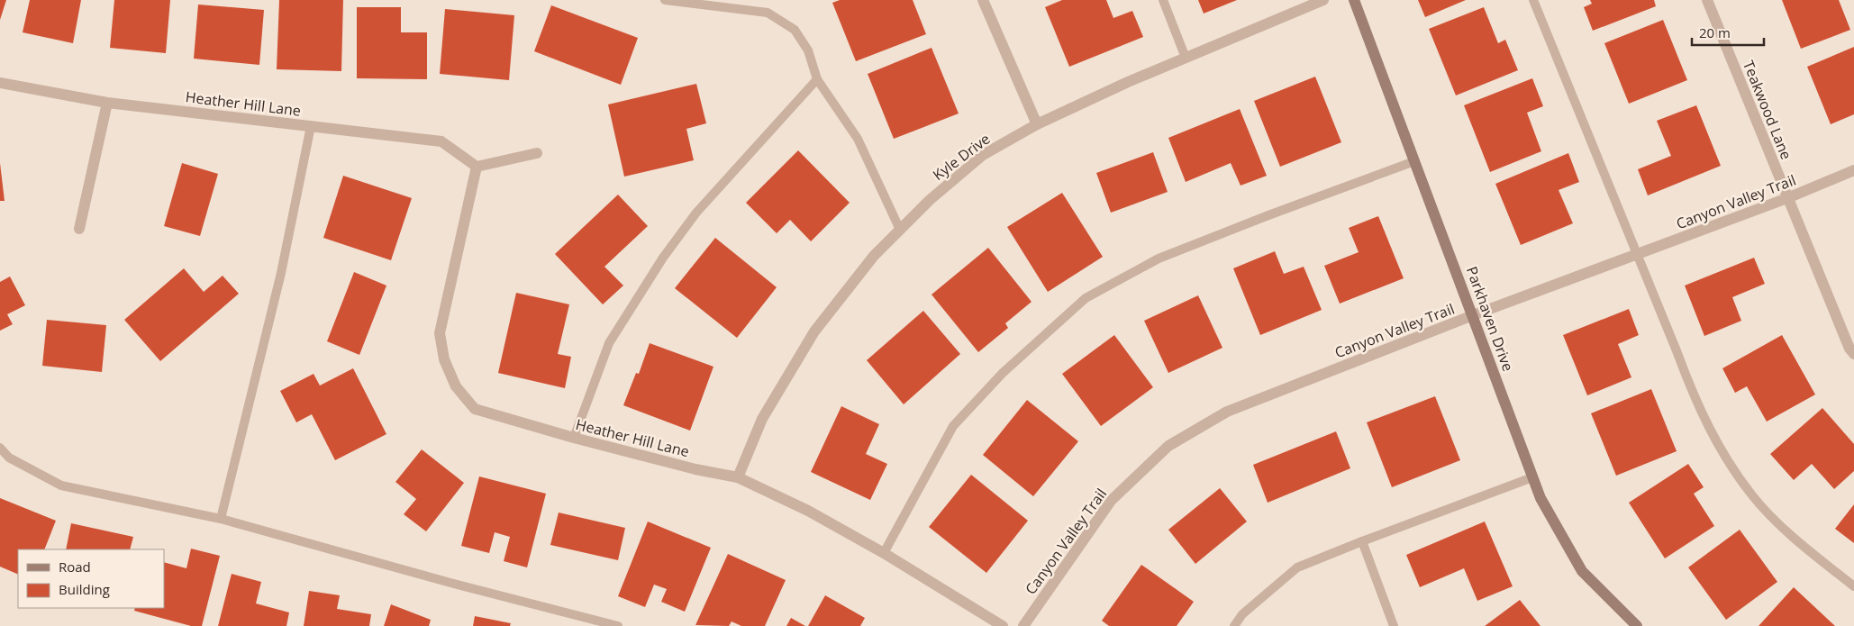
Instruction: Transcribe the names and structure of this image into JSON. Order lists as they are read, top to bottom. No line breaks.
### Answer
{"streets":{"street":["Heather Hill Lane","Teakwood Lane","Kyle Drive","Canyon Valley Trail","Parkhaven Drive"]},"crossings":[["Heather Hill Lane","Kyle Drive"],["Teakwood Lane","Canyon Valley Trail"],["Canyon Valley Trail","Parkhaven Drive"]],"legend":["Road","Building"],"scale_bar":"20 m"}
